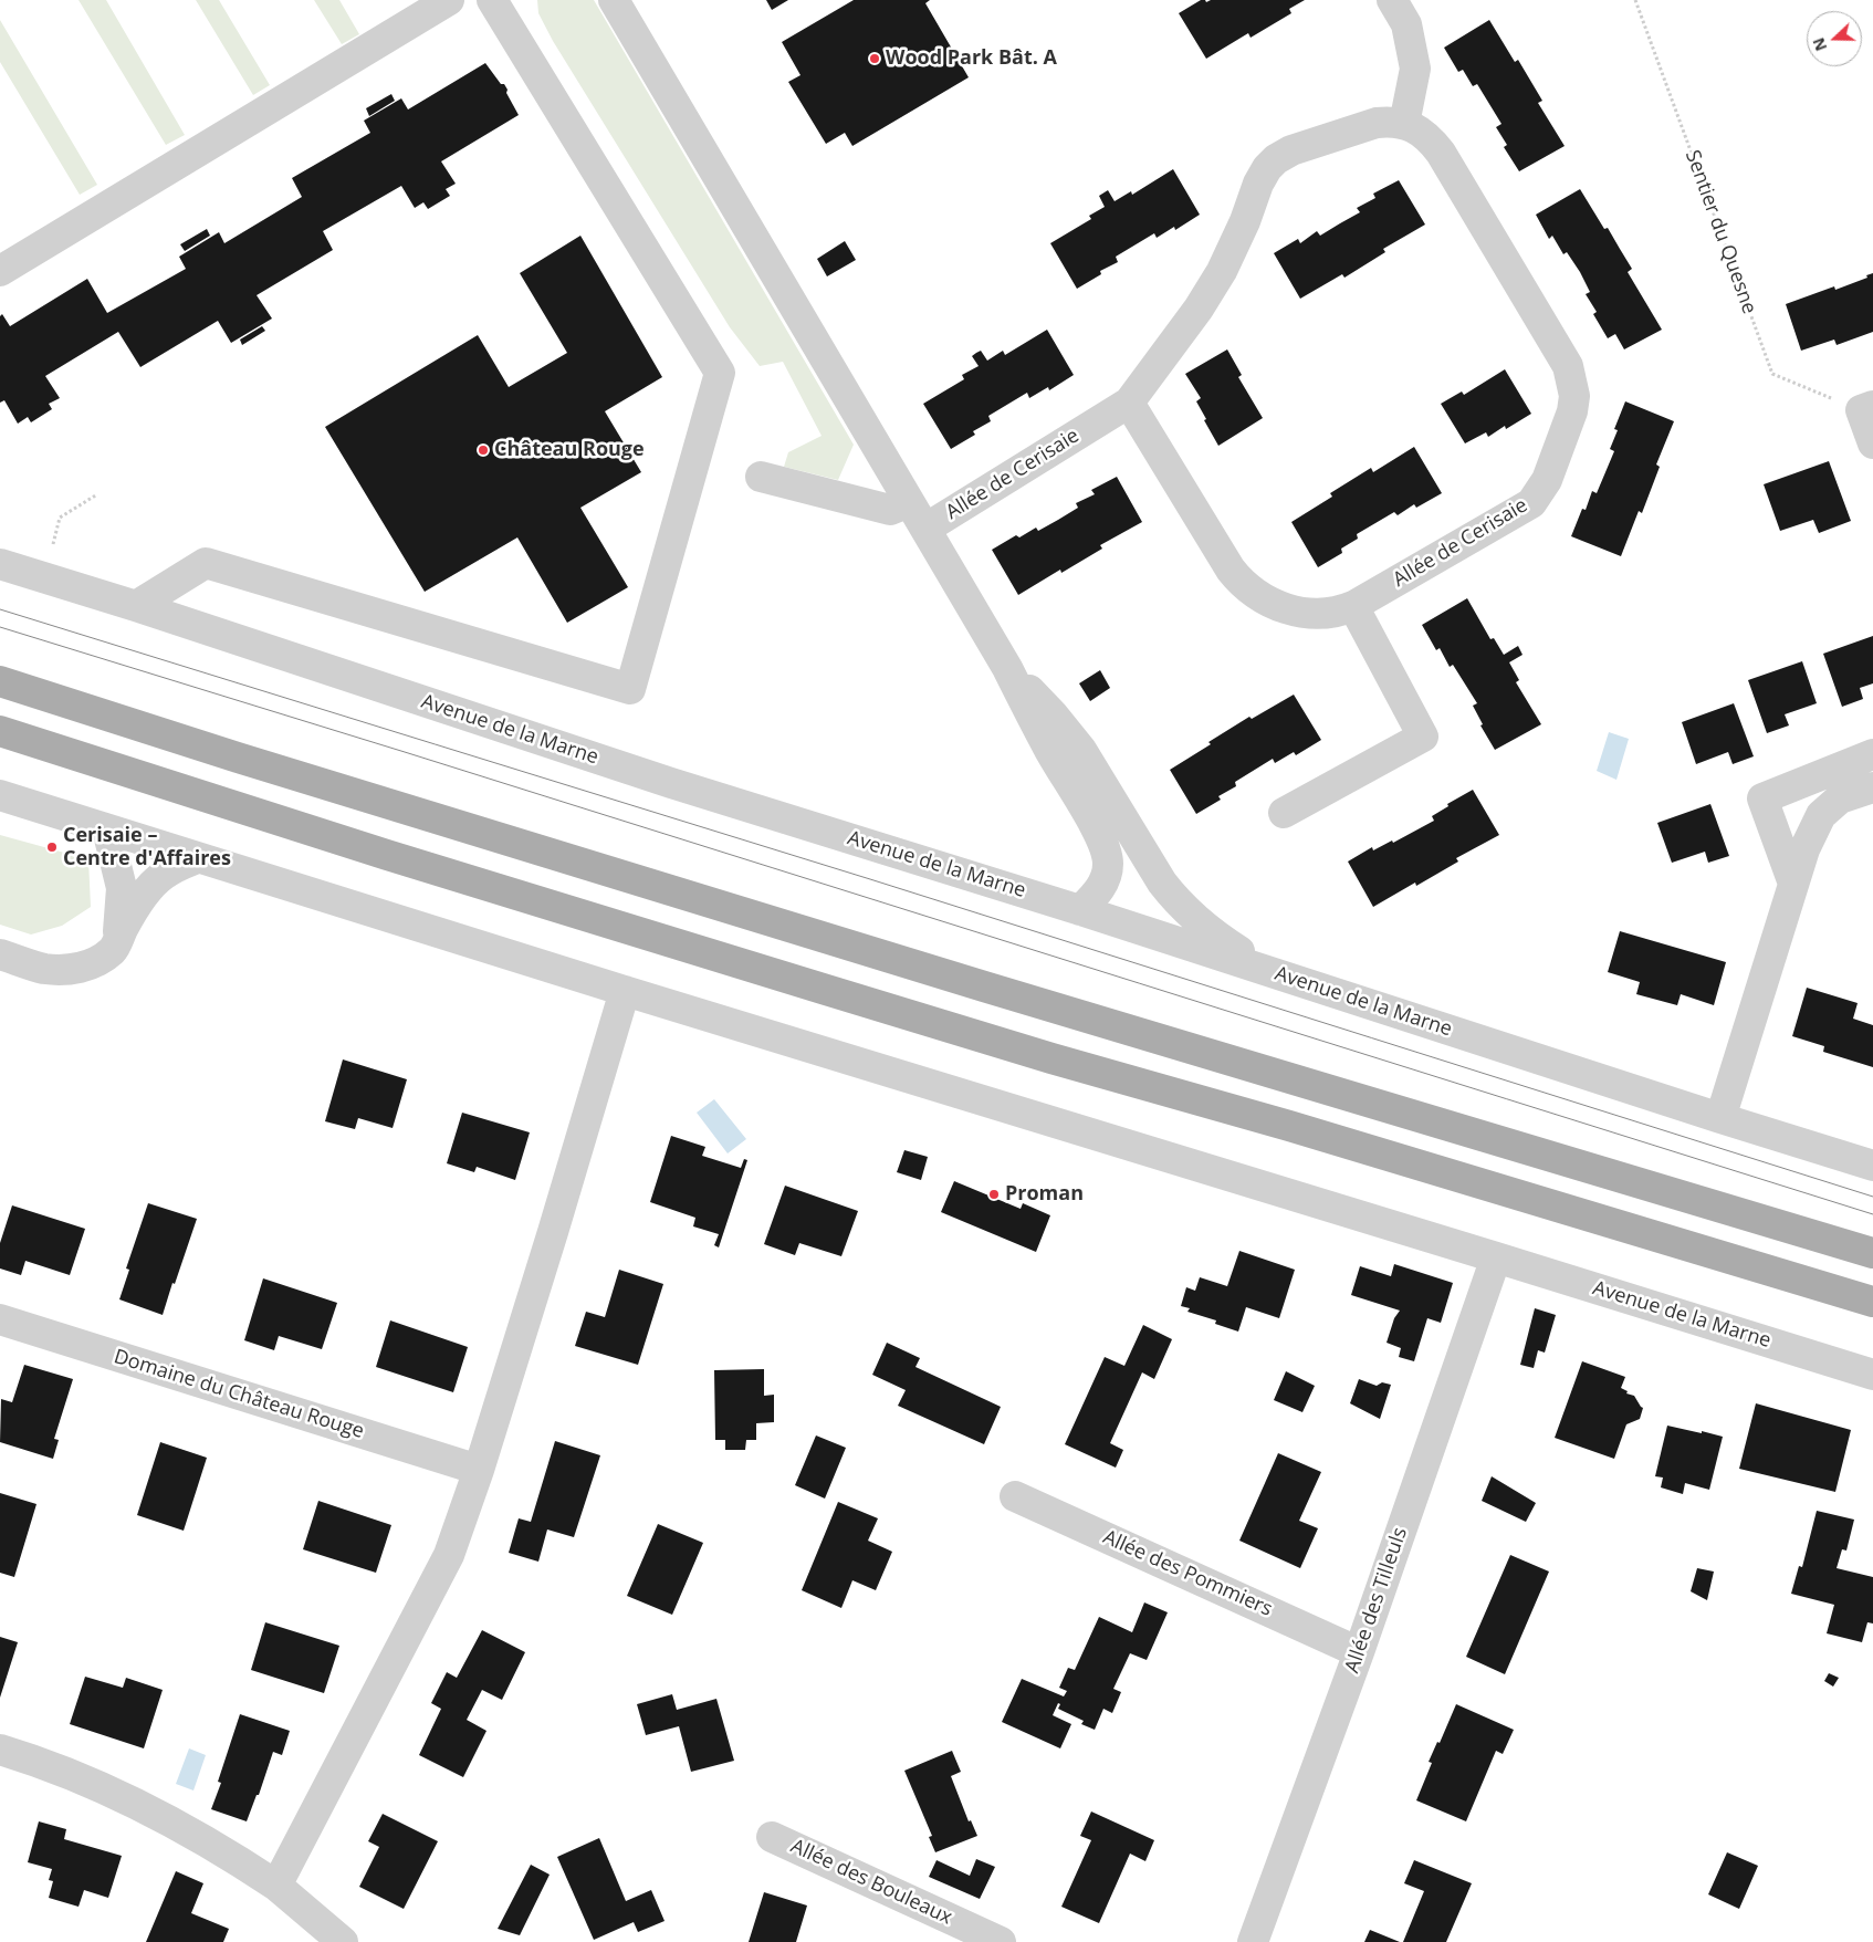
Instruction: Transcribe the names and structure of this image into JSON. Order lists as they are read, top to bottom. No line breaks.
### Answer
{"streets":{"street":["Allée de Cerisaie","Avenue de la Marne","Domaine du Château Rouge","Allée des Pommiers","Allée des Tilleuls","Allée des Bouleaux"],"path":["Sentier du Quesne"]},"crossings":[["Avenue de la Marne","Allée des Tilleuls"],["Allée des Pommiers","Allée des Tilleuls"]],"places":["Wood Park Bât. A","Château Rouge","Cerisaie – Centre d'Affaires","Proman"],"north":"left"}
